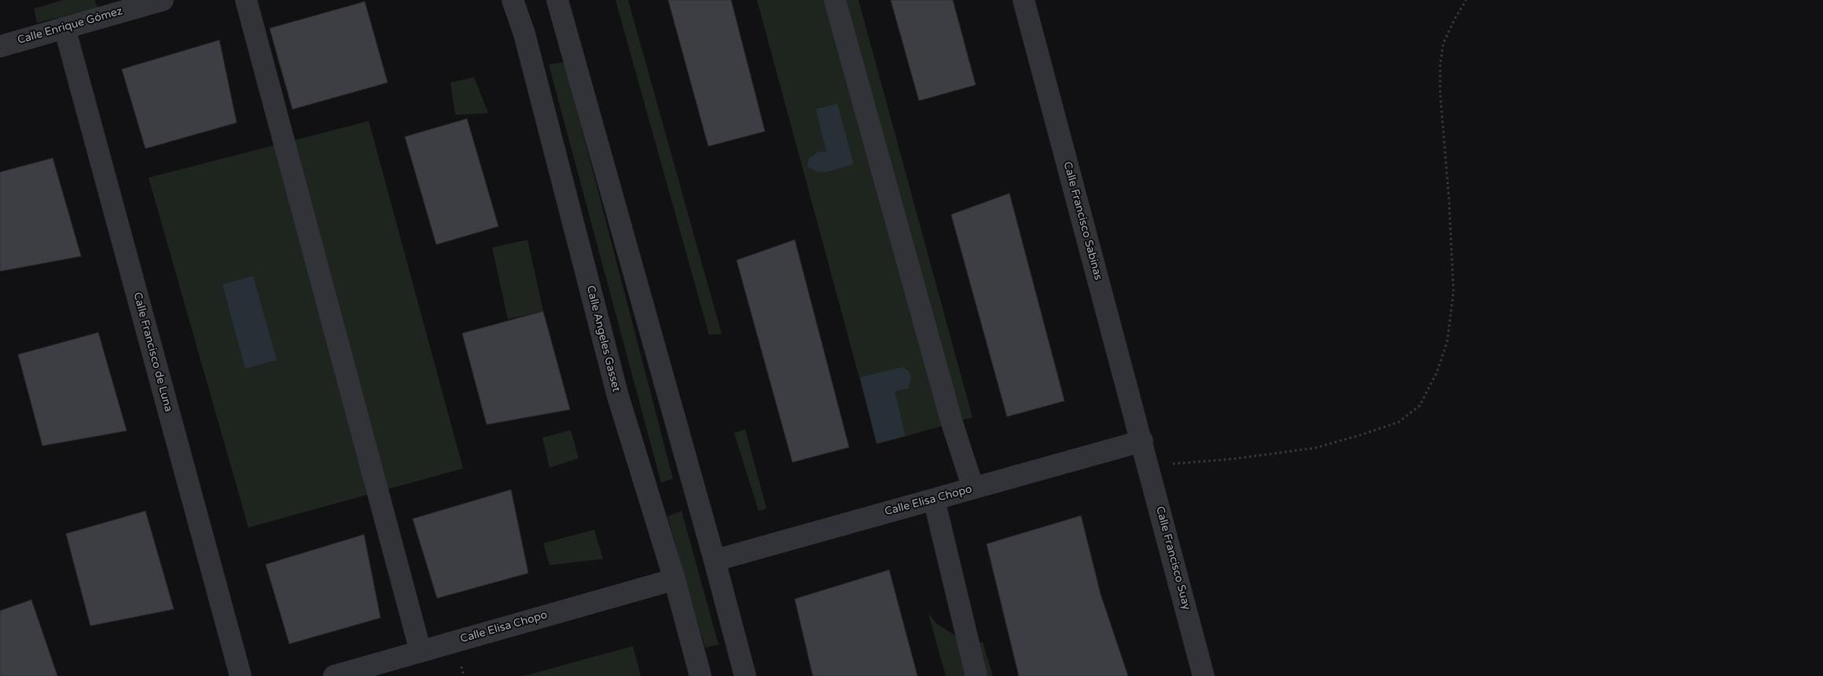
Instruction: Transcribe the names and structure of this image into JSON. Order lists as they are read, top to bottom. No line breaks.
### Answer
{"streets":{"street":["Calle Enrique Gómez","Calle Francisco Sabinas","Calle Angeles Gasset","Calle Francisco de Luna","Calle Elisa Chopo","Calle Francisco Suay"]},"crossings":[["Calle Enrique Gómez","Calle Francisco de Luna"],["Calle Francisco Sabinas","Calle Elisa Chopo"],["Calle Francisco Sabinas","Calle Francisco Suay"],["Calle Angeles Gasset","Calle Elisa Chopo"],["Calle Elisa Chopo","Calle Francisco Suay"]]}
